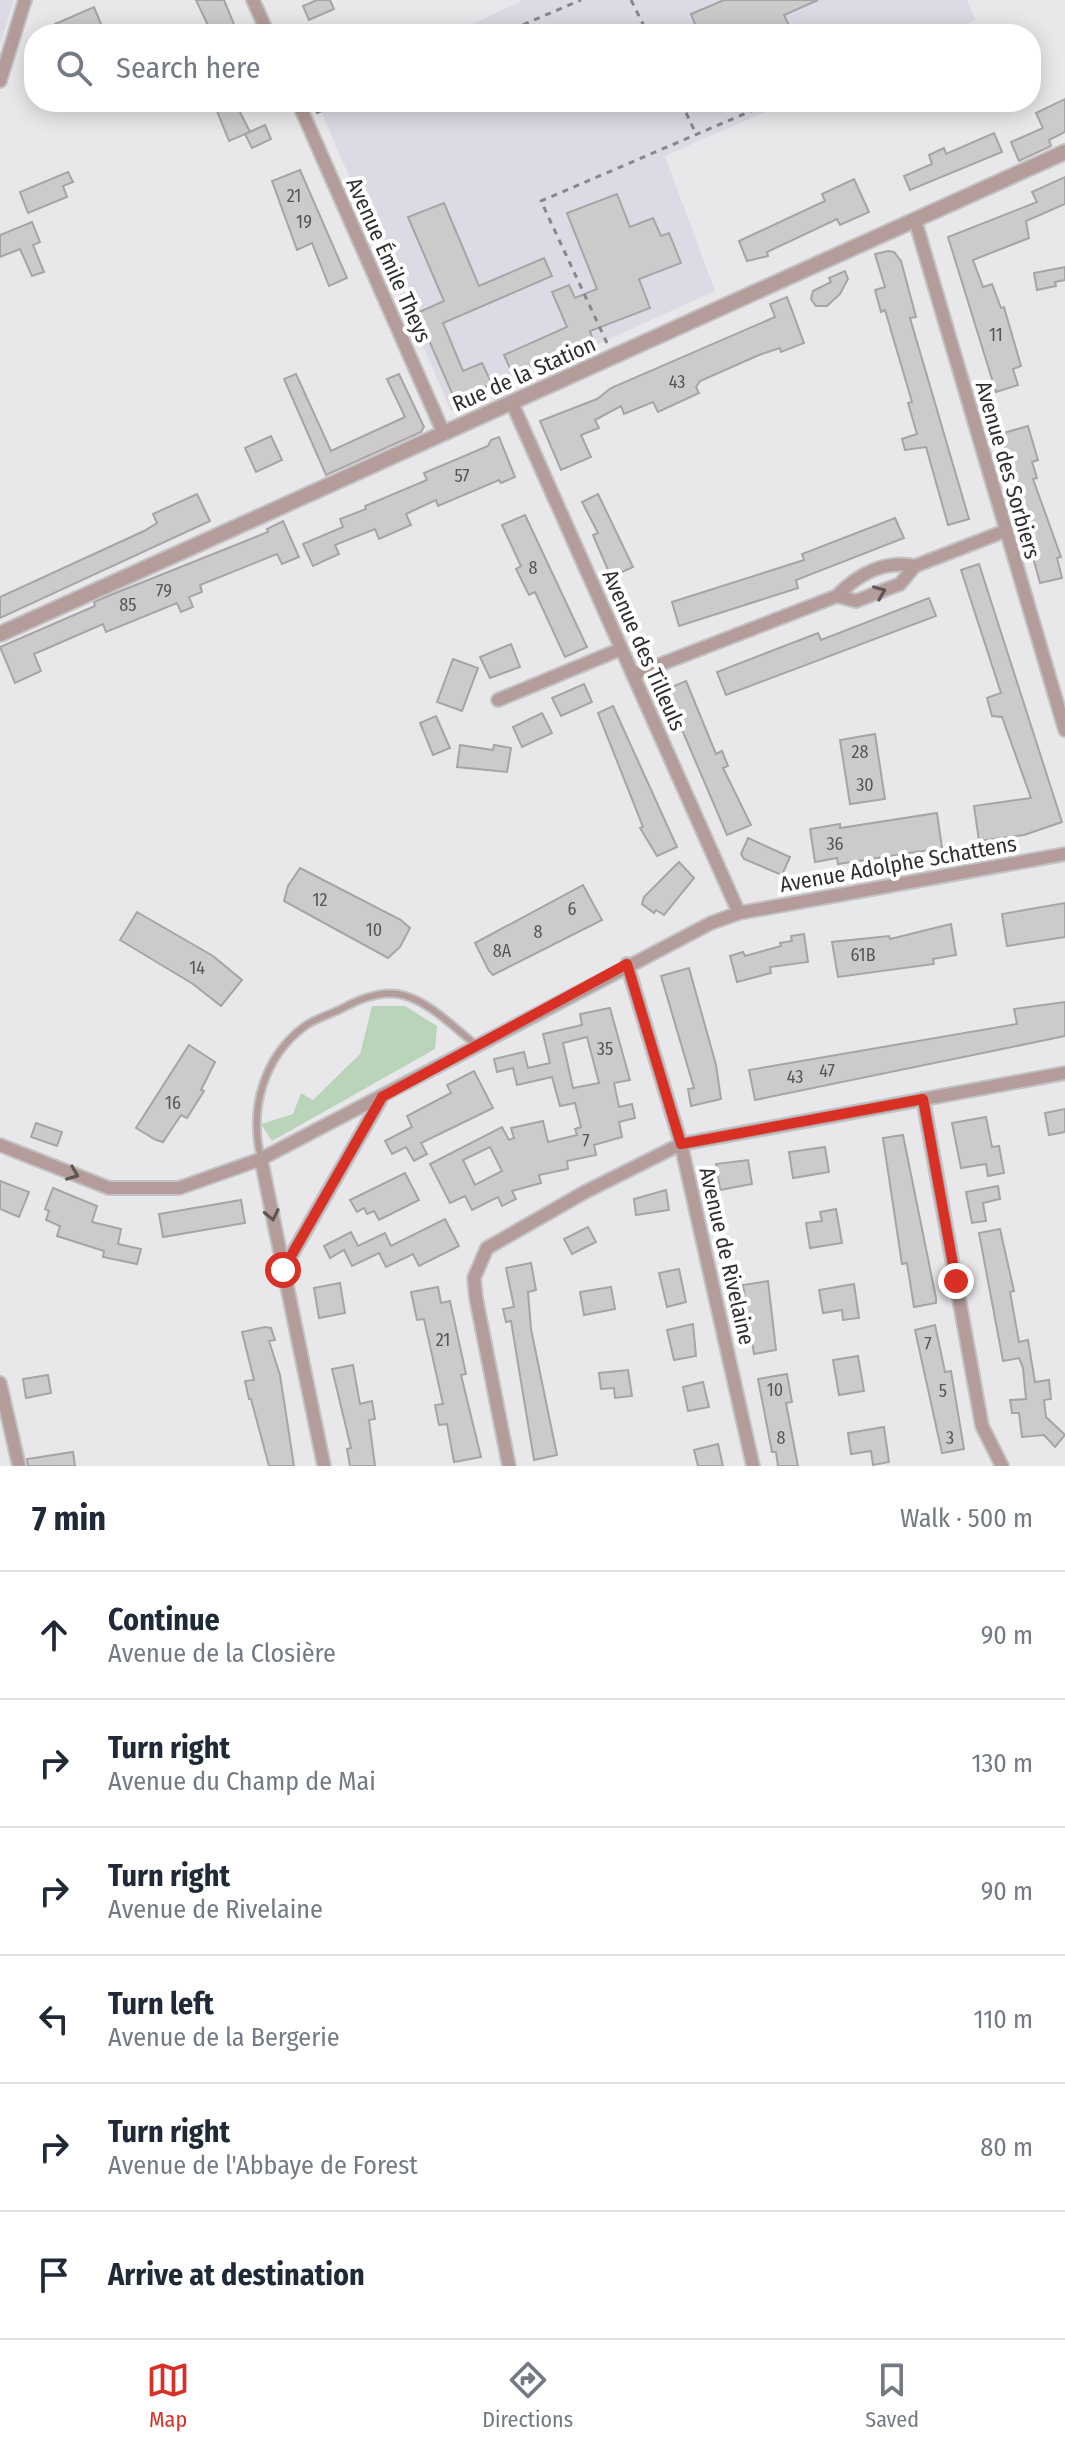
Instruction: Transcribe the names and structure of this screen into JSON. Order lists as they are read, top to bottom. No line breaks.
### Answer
{"streets":{"street":["Avenue Émile Theys","Rue de la Station","Avenue des Sorbiers","Avenue des Tilleuls","Avenue Adolphe Schattens","Avenue de Rivelaine"]},"crossings":[["Avenue Émile Theys","Rue de la Station"],["Rue de la Station","Avenue des Sorbiers"],["Rue de la Station","Avenue des Tilleuls"],["Avenue des Tilleuls","Avenue Adolphe Schattens"],["Avenue Adolphe Schattens","Avenue de Rivelaine"]],"house_numbers":["21","19","11","43","57","8","79","85","28","30","36","12","6","10","8","8A","61B","14","35","47","43","16","7","21","7","10","5","8","3"],"page":{"search":"Search here","heading":["7 min","Walk · 500 m"],"list":[["Continue","Avenue de la Closière","90 m"],["Turn right","Avenue du Champ de Mai","130 m"],["Turn right","Avenue de Rivelaine","90 m"],["Turn left","Avenue de la Bergerie","110 m"],["Turn right","Avenue de l'Abbaye de Forest","80 m"],"Arrive at destination"],"nav":["Map","Directions","Saved"]}}
